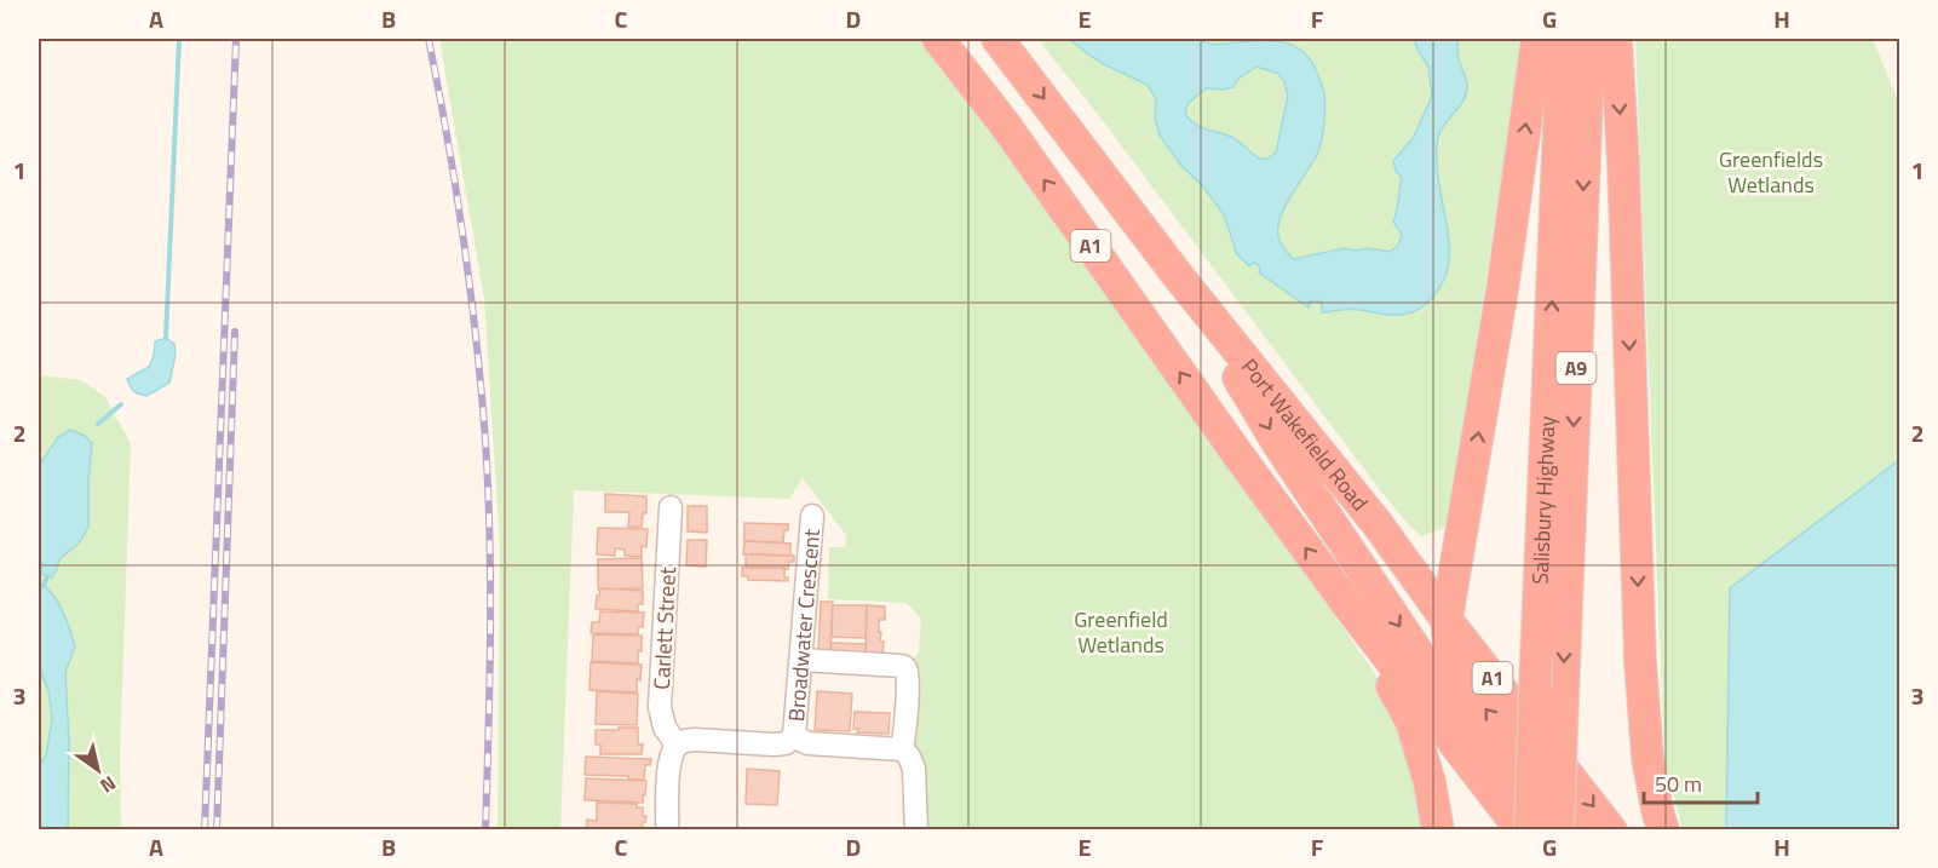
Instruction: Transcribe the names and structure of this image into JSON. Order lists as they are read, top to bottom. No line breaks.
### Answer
{"streets":{"highway":["A1","A9","Port Wakefield Road","Salisbury Highway"],"street":["Broadwater Crescent","Carlett Street"]},"parks":["Greenfields Wetlands","Greenfield Wetlands"],"scale_bar":"50 m","north":"bottom right","grid":{"columns":["A","B","C","D","E","F","G","H"],"rows":["1","2","3"]}}
